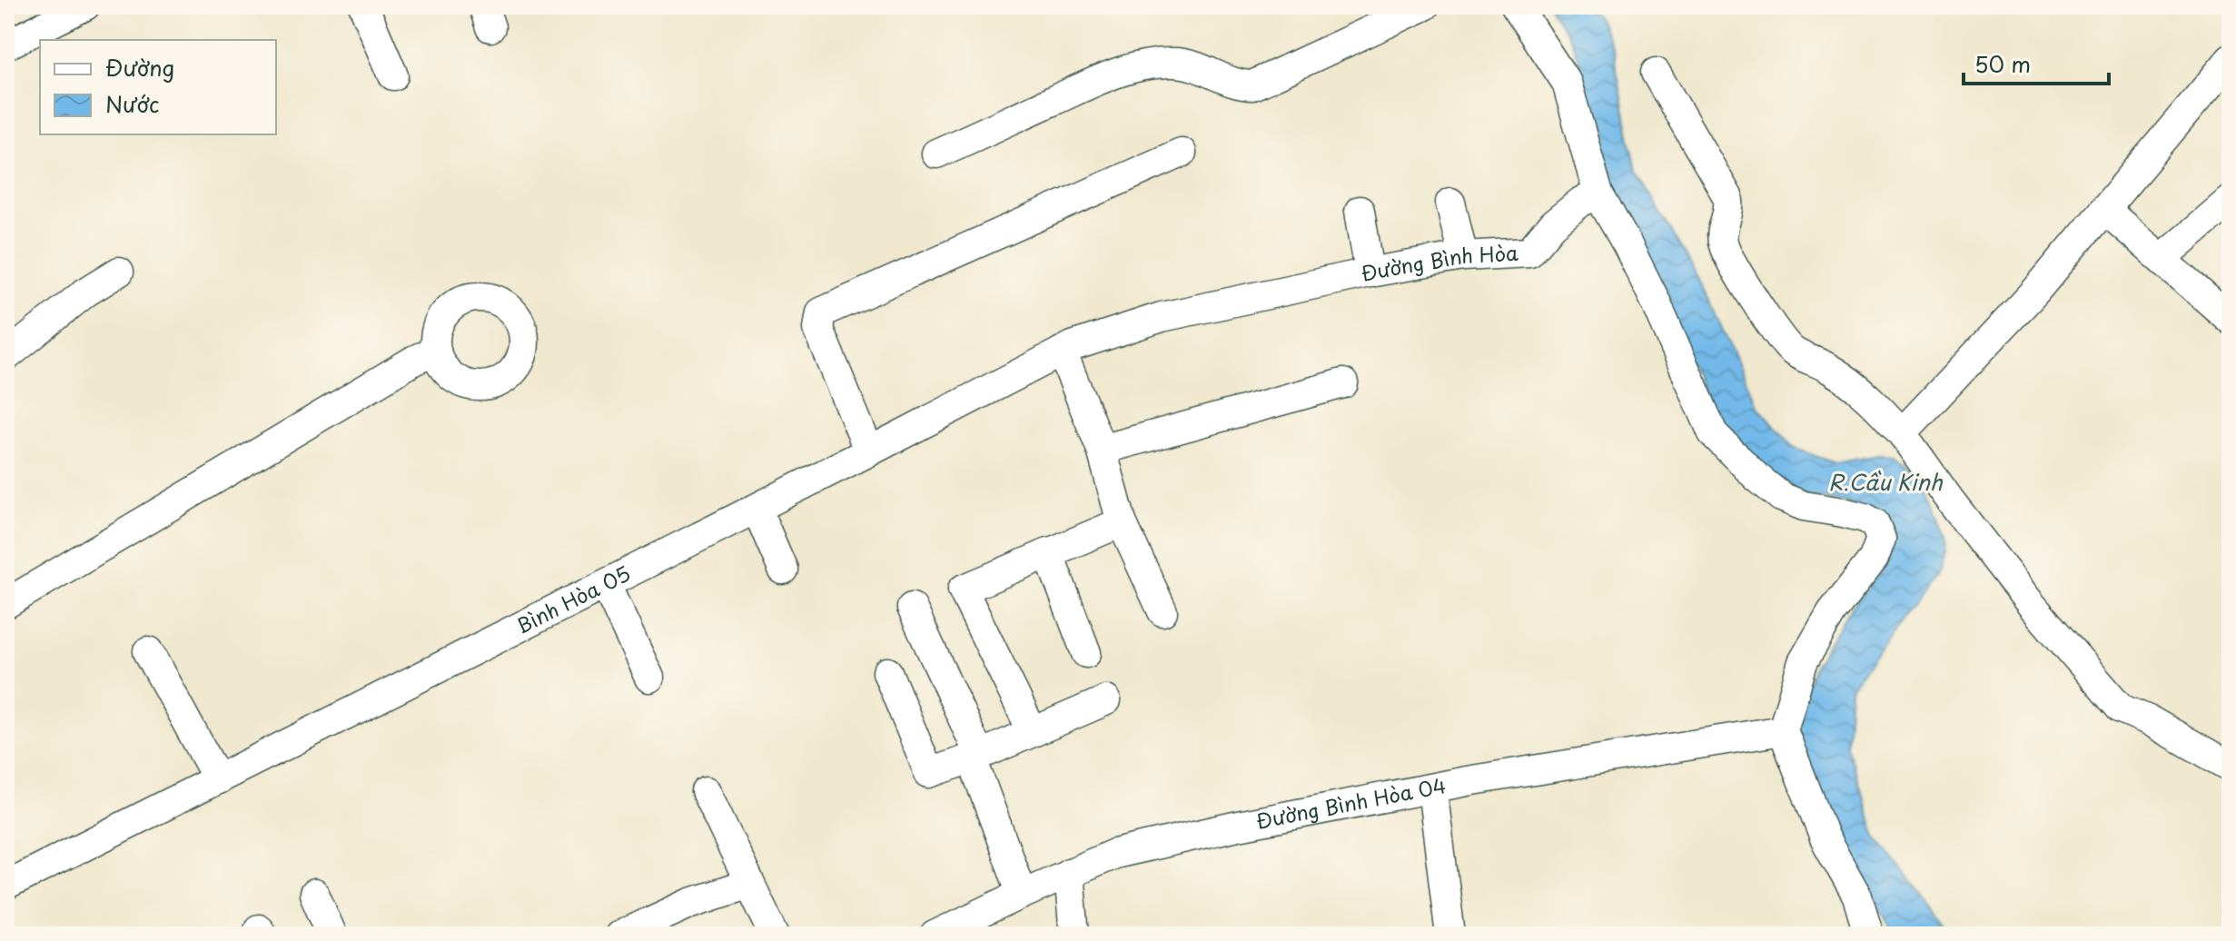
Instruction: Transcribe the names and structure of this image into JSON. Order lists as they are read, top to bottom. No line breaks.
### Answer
{"streets":{"street":["Đường Bình Hòa","Bình Hòa 05","Đường Bình Hòa 04"]},"crossings":[["Đường Bình Hòa","Bình Hòa 05"]],"water":["R.Cầu Kinh"],"legend":["Đường","Nước"],"scale_bar":"50 m"}
